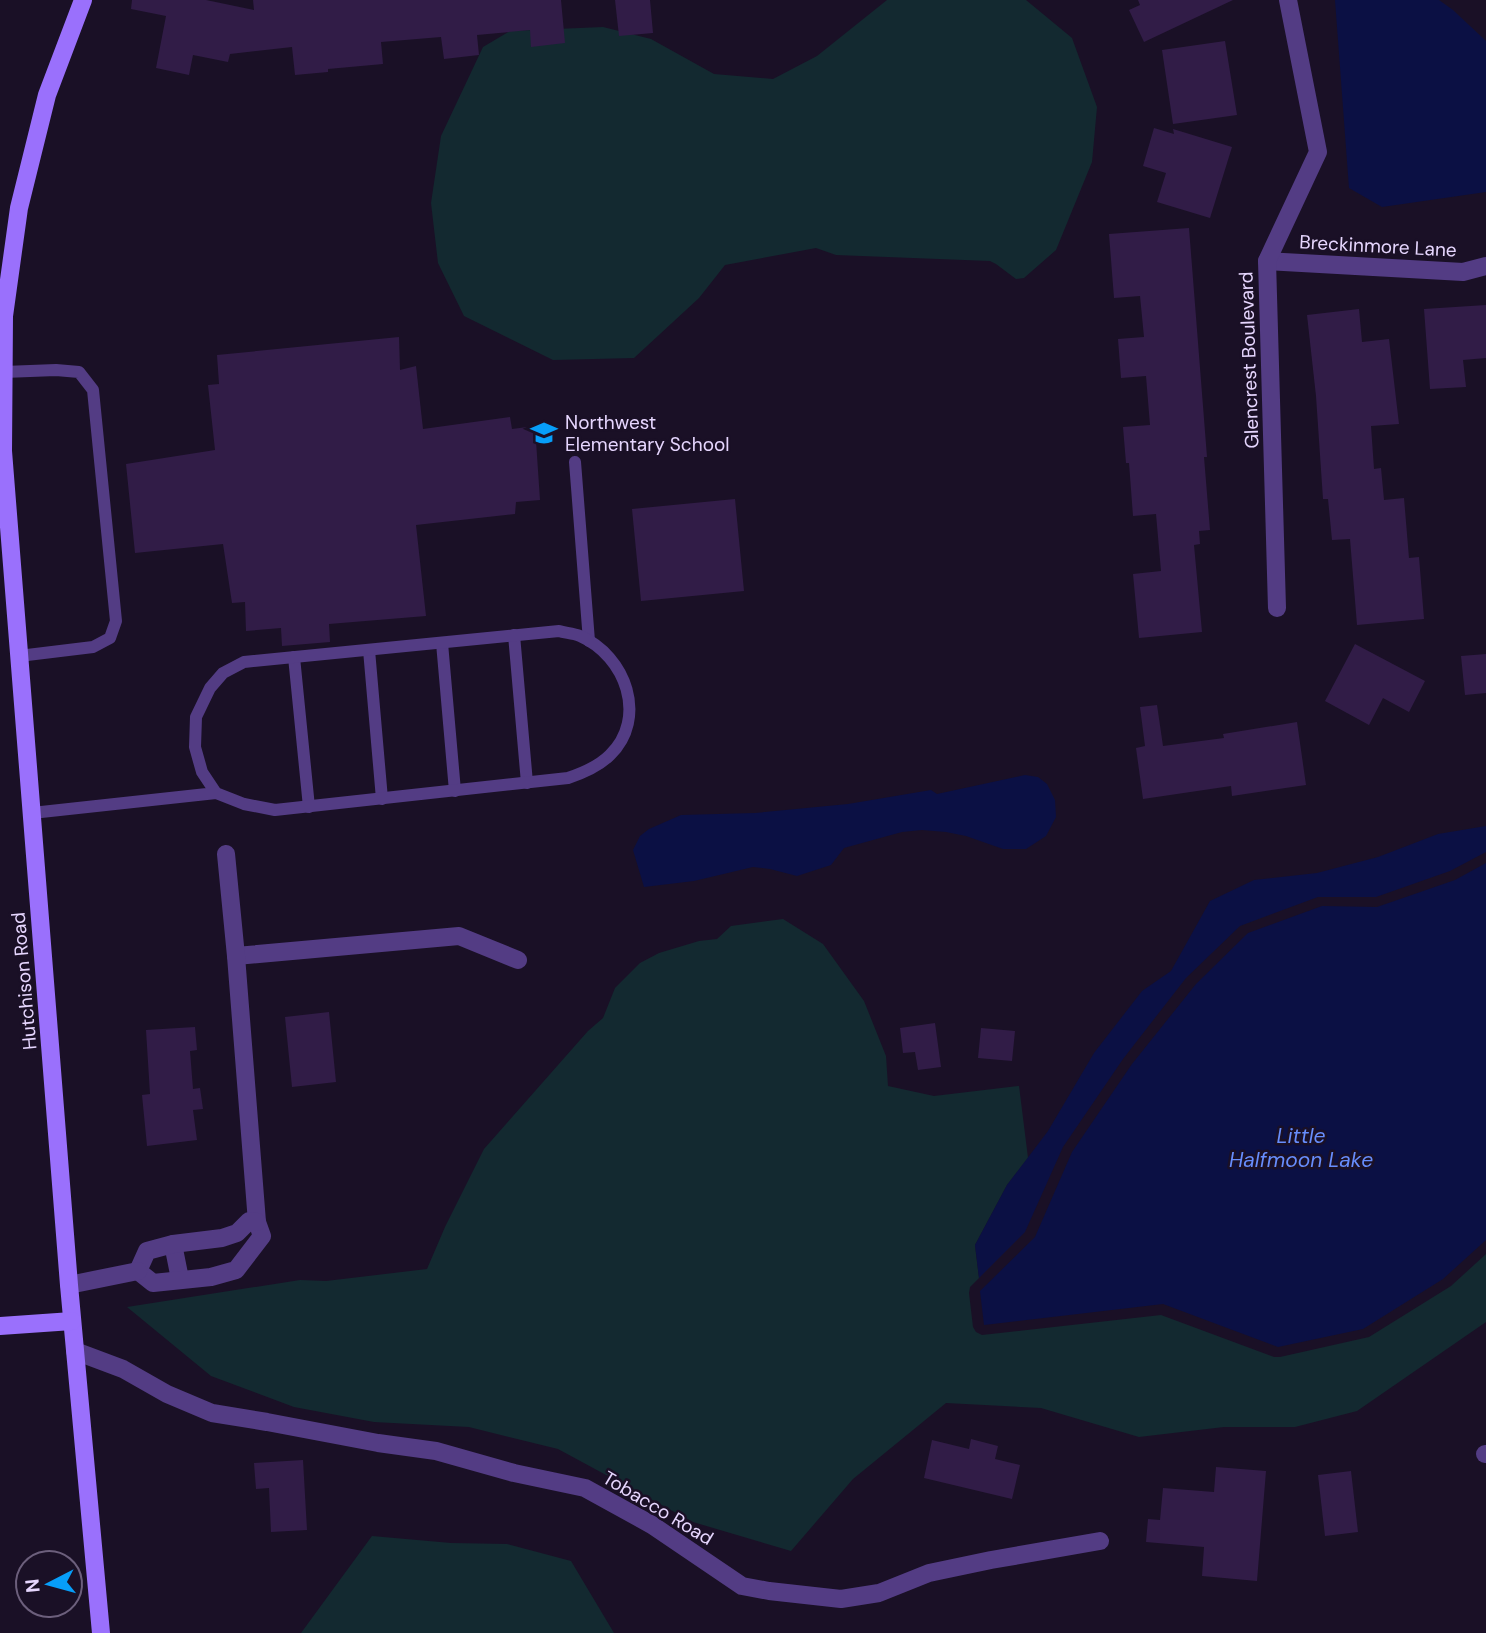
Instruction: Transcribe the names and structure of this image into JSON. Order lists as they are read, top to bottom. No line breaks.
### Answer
{"streets":{"street":["Breckinmore Lane","Glencrest Boulevard","Hutchison Road","Tobacco Road"]},"crossings":[["Breckinmore Lane","Glencrest Boulevard"],["Hutchison Road","Tobacco Road"]],"water":["Little Halfmoon Lake"],"places":{"school or university":["Northwest Elementary School"]},"north":"left"}
